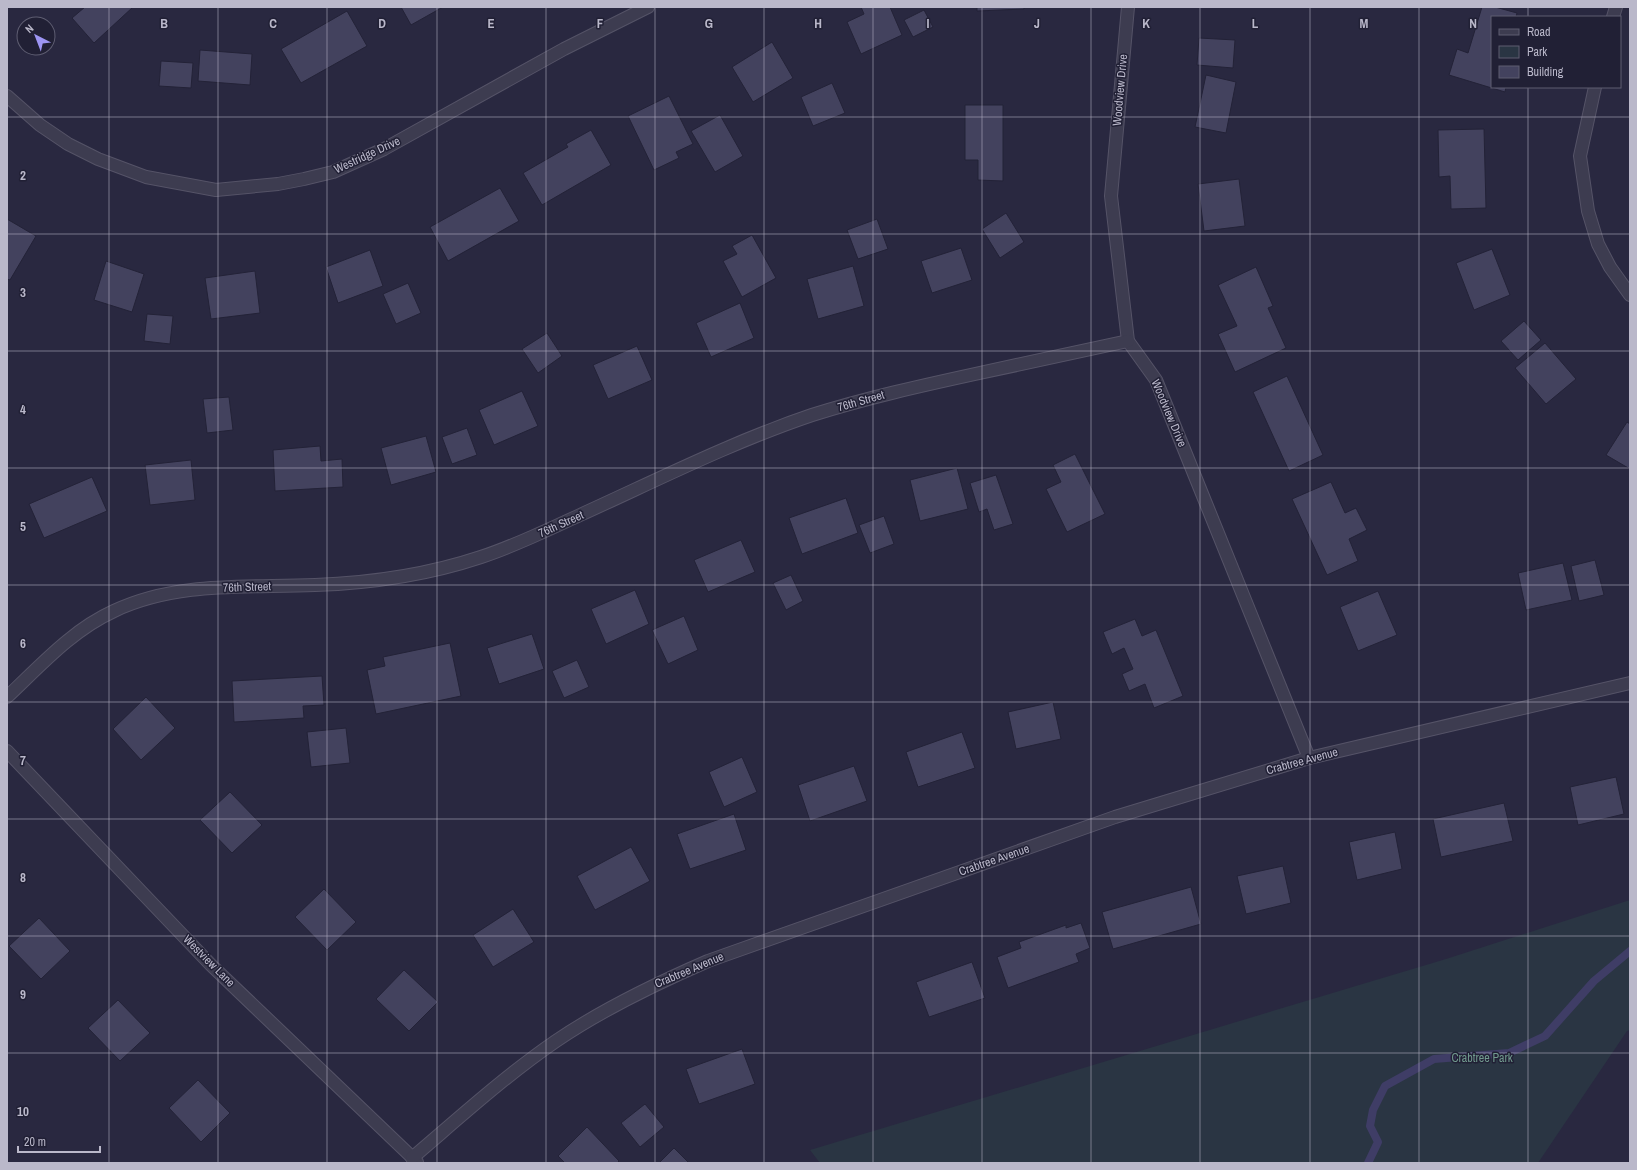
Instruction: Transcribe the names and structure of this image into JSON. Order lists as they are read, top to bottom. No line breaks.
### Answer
{"streets":{"street":["Woodview Drive","Westridge Drive","76th Street","Crabtree Avenue","Westview Lane"]},"crossings":[["Woodview Drive","76th Street"],["Woodview Drive","Crabtree Avenue"],["Crabtree Avenue","Westview Lane"]],"parks":["Crabtree Park"],"legend":["Road","Park","Building"],"scale_bar":"20 m","north":"top left","grid":{"columns":["B","C","D","E","F","G","H","I","J","K","L","M","N"],"rows":["2","3","4","5","6","7","8","9","10"]}}
